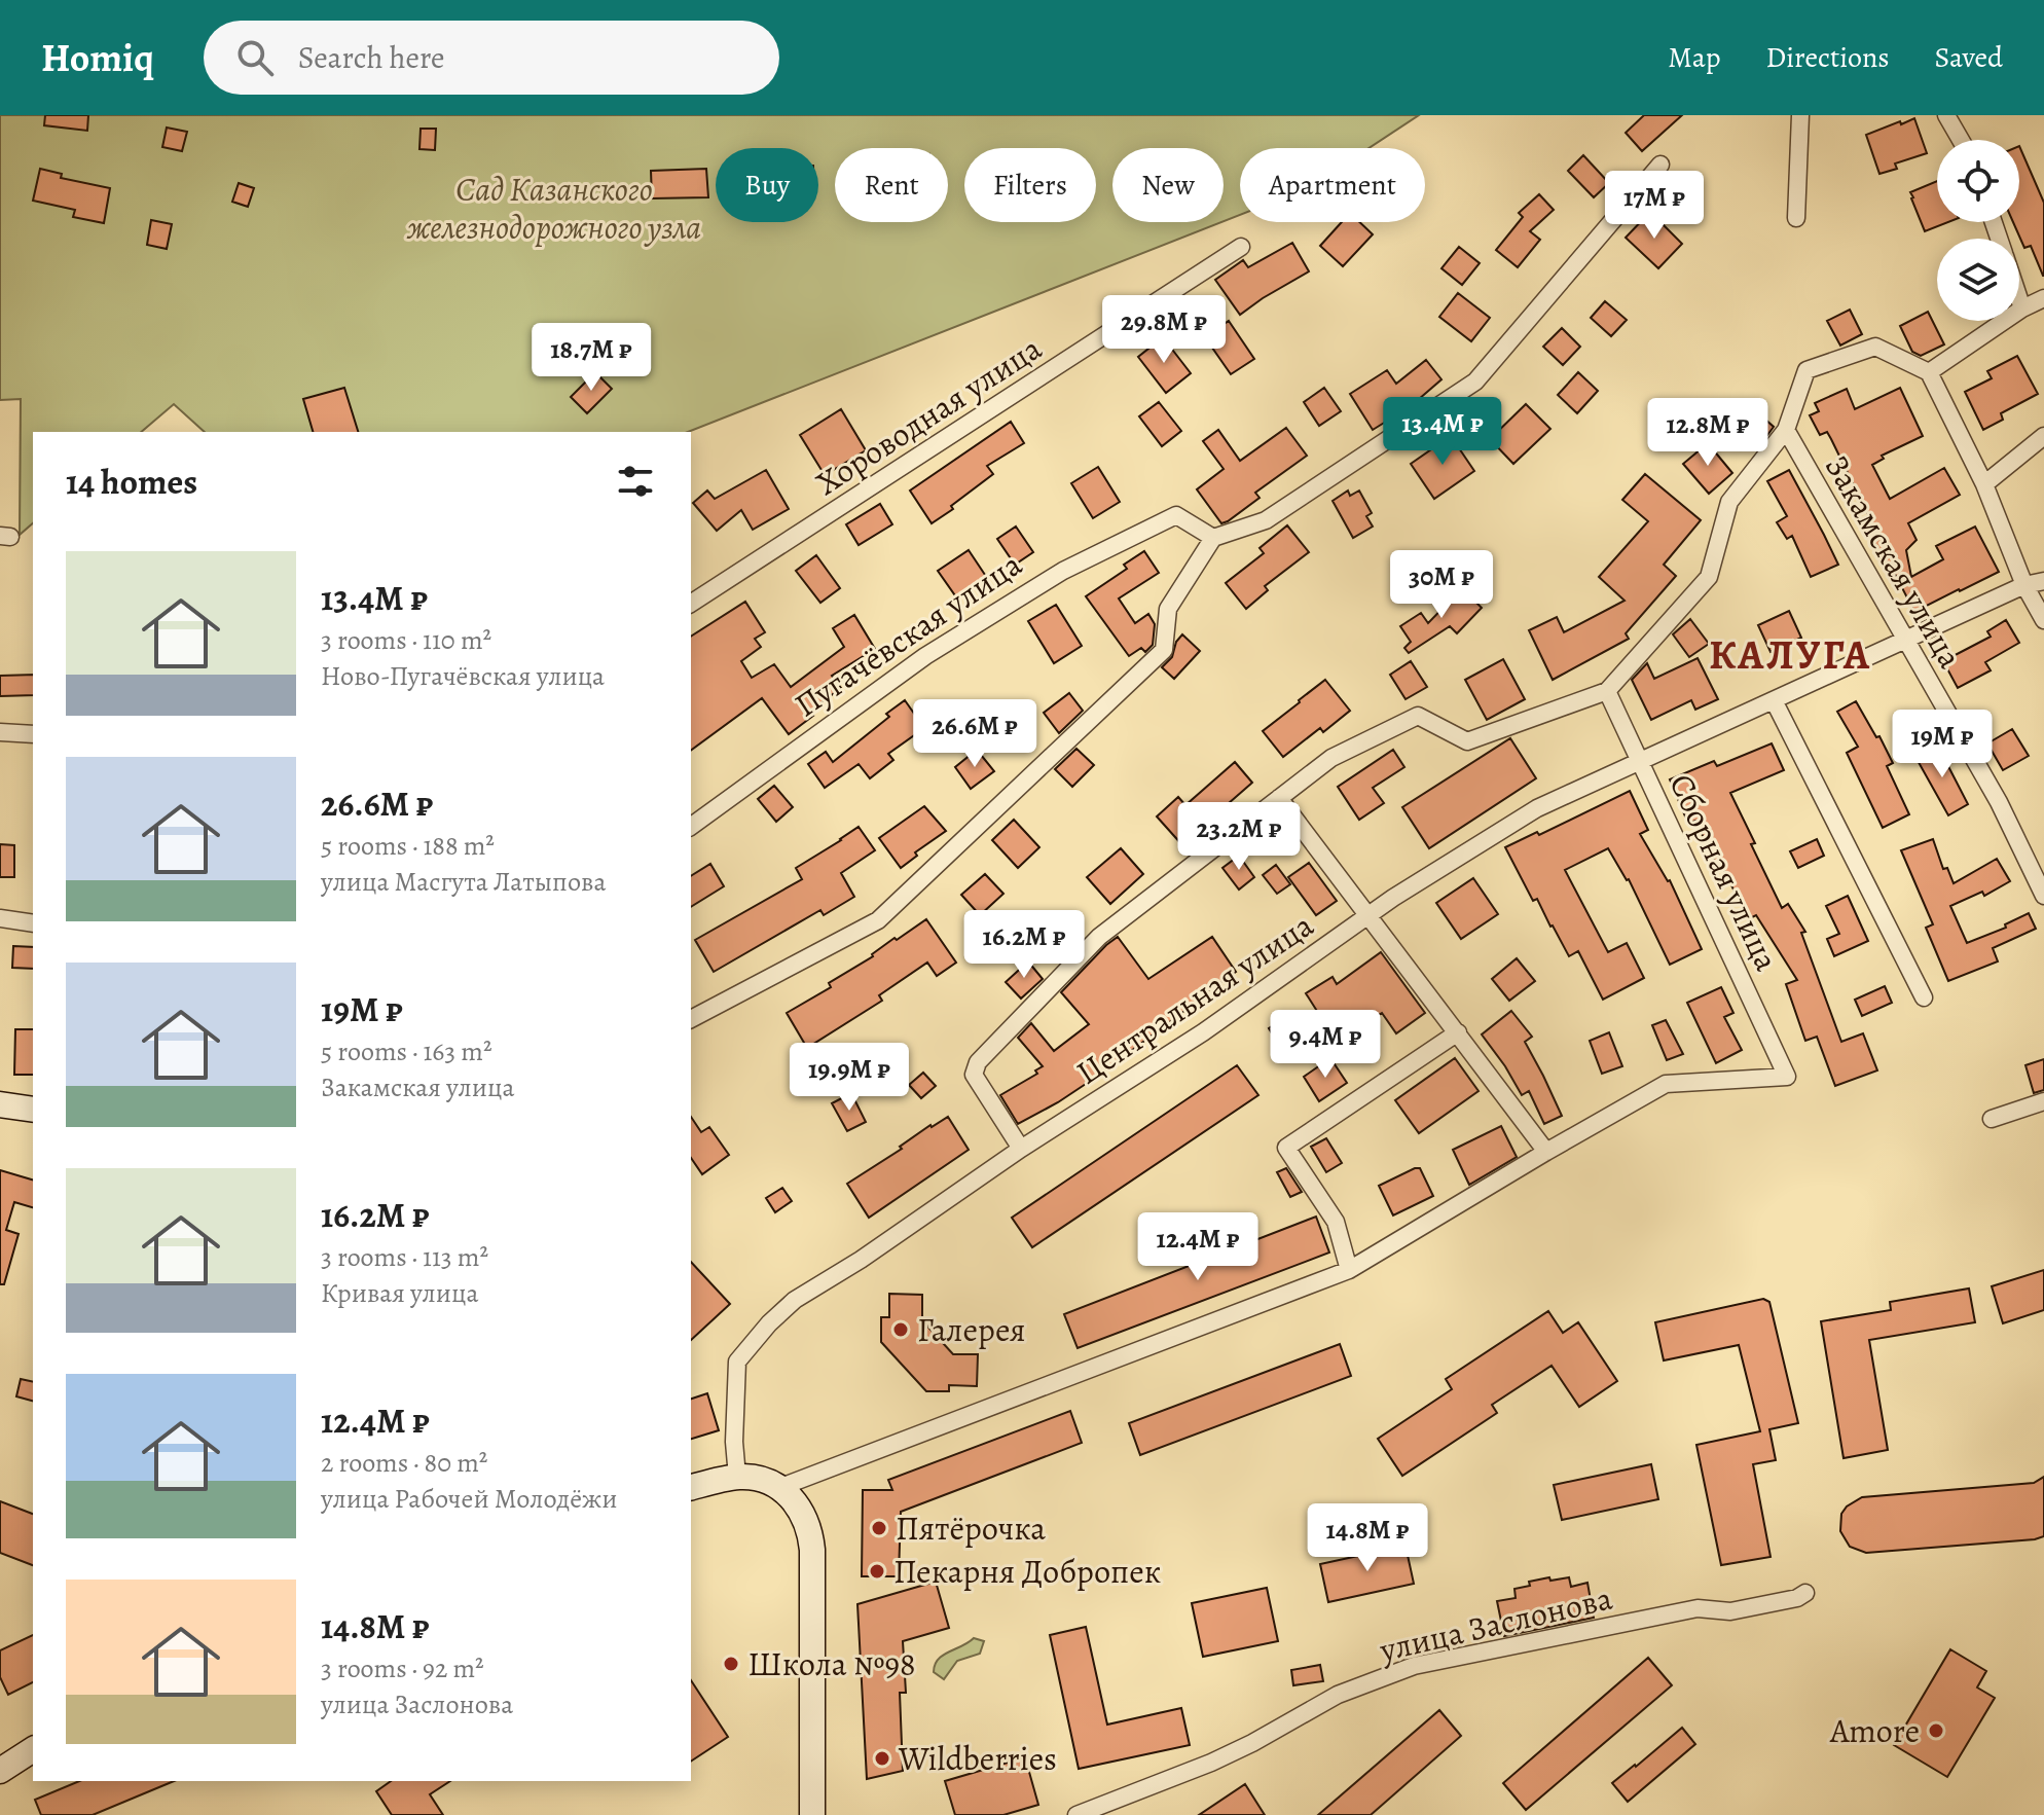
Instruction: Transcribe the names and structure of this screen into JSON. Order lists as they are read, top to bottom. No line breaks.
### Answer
{"streets":{"street":["Хороводная улица","Закамская улица","Пугачёвская улица","Сборная улица","Центральная улица","улица Заслонова"]},"crossings":[["Закамская улица","Центральная улица"],["Сборная улица","Центральная улица"]],"districts":["КАЛУГА"],"parks":["Сад Казанского железнодорожного узла"],"places":["Галерея","Пятёрочка","Пекарня Добропек","Школа №98","Amore","Wildberries"],"page":{"header":"Homiq","search":"Search here","nav":["Map","Directions","Saved"],"chip":["Buy","Rent","Filters","New","Apartment"],"price":["17M ₽","29.8M ₽","18.7M ₽","13.4M ₽","12.8M ₽","30M ₽","26.6M ₽","19M ₽","23.2M ₽","16.2M ₽","9.4M ₽","19.9M ₽","12.4M ₽","14.8M ₽"],"heading":"14 homes","list":[{"name":"13.4M ₽","note":"3 rooms · 110 m² · Ново-Пугачёвская улица"},{"name":"26.6M ₽","note":"5 rooms · 188 m² · улица Масгута Латыпова"},{"name":"19M ₽","note":"5 rooms · 163 m² · Закамская улица"},{"name":"16.2M ₽","note":"3 rooms · 113 m² · Кривая улица"},{"name":"12.4M ₽","note":"2 rooms · 80 m² · улица Рабочей Молодёжи"},{"name":"14.8M ₽","note":"3 rooms · 92 m² · улица Заслонова"}]}}
